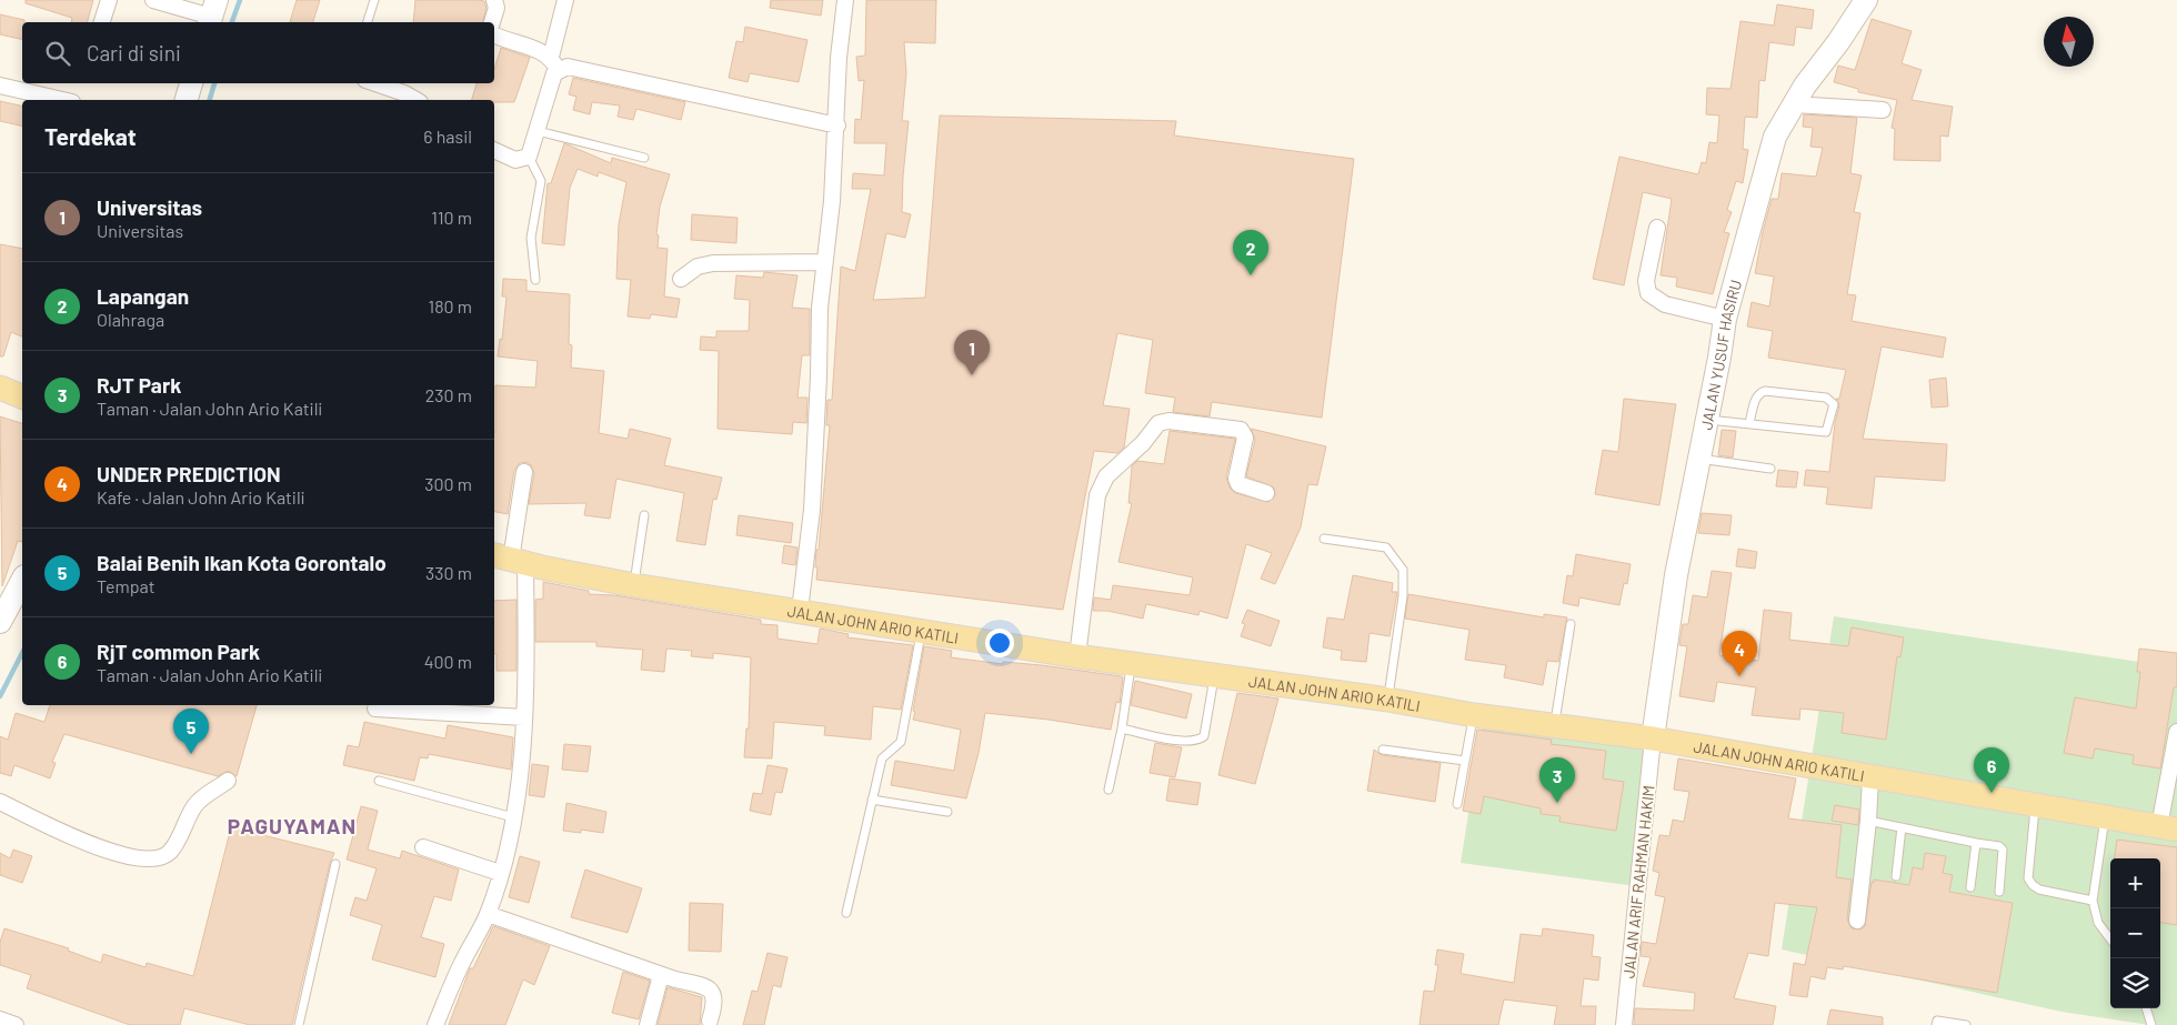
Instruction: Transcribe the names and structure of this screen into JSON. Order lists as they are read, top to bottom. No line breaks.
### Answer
{"streets":{"main road":["JALAN YUSUF HASIRU","JALAN JOHN ARIO KATILI"],"street":["JALAN ARIF RAHMAN HAKIM"]},"crossings":[["JALAN YUSUF HASIRU","JALAN JOHN ARIO KATILI"],["JALAN YUSUF HASIRU","JALAN ARIF RAHMAN HAKIM"],["JALAN JOHN ARIO KATILI","JALAN ARIF RAHMAN HAKIM"]],"districts":["PAGUYAMAN"],"north":"top","page":{"search":"Cari di sini","heading":["Terdekat","6 hasil"],"list":[{"mark":"1","name":"Universitas","note":"Universitas","value":"110 m"},{"mark":"2","name":"Lapangan","note":"Olahraga","value":"180 m"},{"mark":"3","name":"RJT Park","note":"Taman · Jalan John Ario Katili","value":"230 m"},{"mark":"4","name":"UNDER PREDICTION","note":"Kafe · Jalan John Ario Katili","value":"300 m"},{"mark":"5","name":"Balai Benih Ikan Kota Gorontalo","note":"Tempat","value":"330 m"},{"mark":"6","name":"RjT common Park","note":"Taman · Jalan John Ario Katili","value":"400 m"}],"pins":["2","1","4","5","6","3"],"map_buttons":["+","−"]}}
